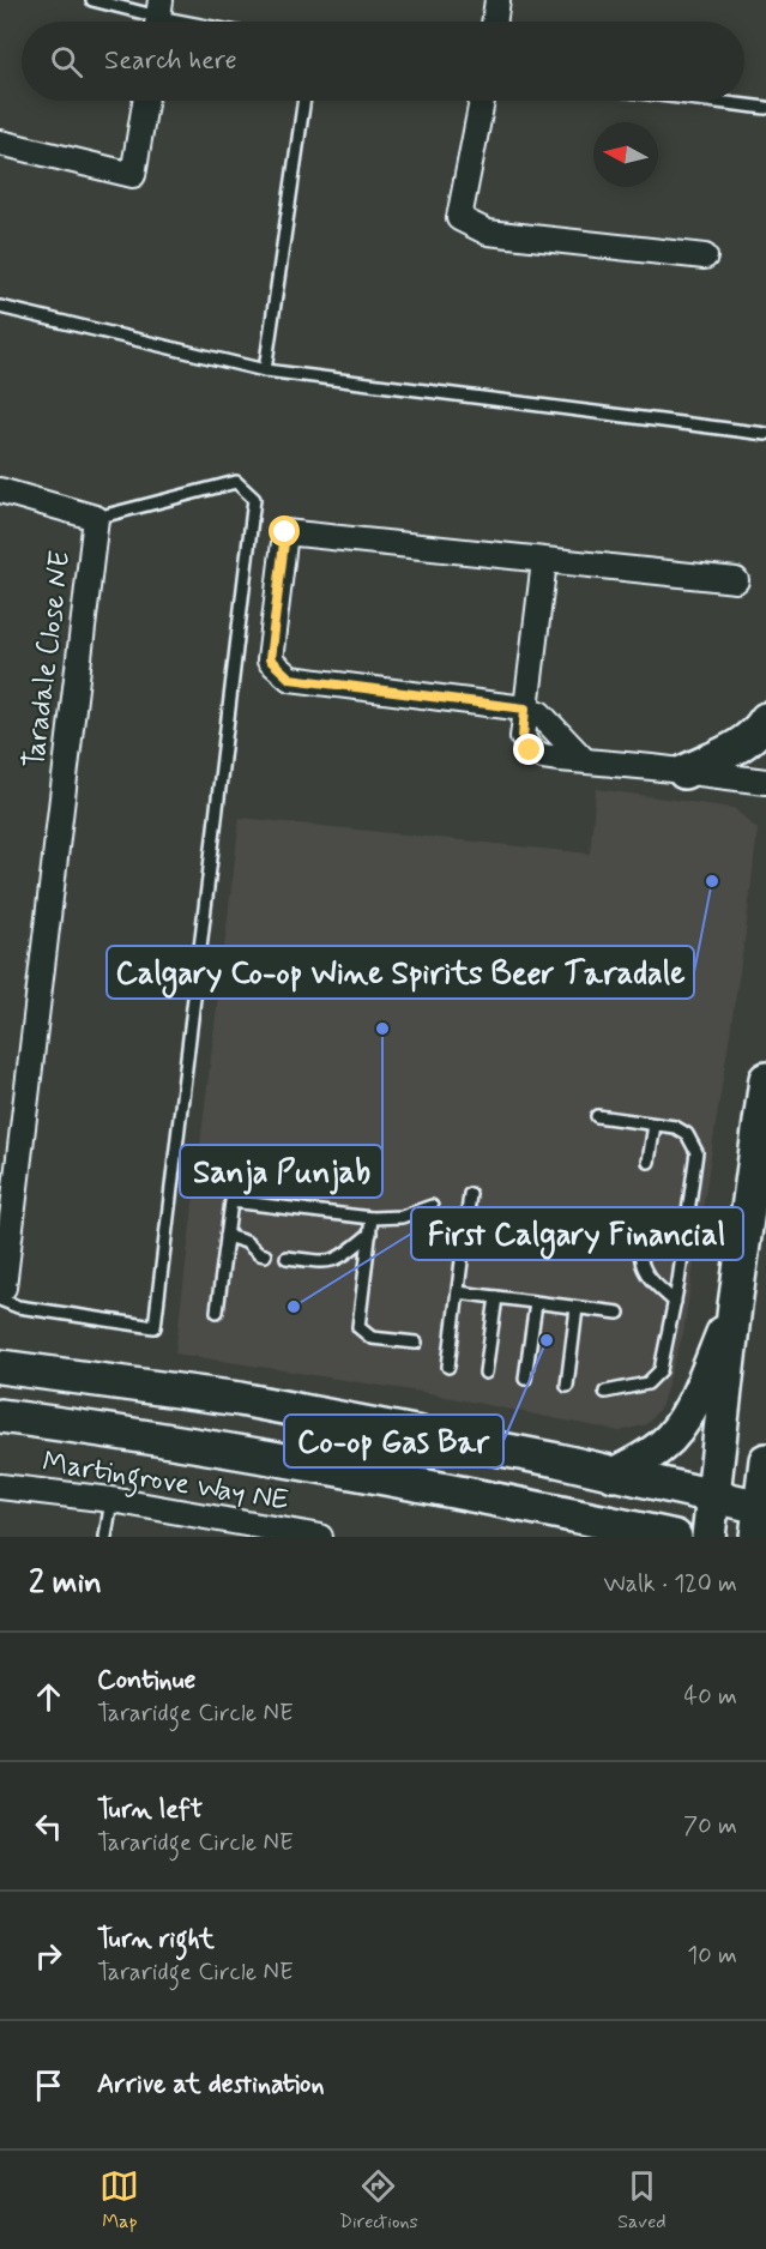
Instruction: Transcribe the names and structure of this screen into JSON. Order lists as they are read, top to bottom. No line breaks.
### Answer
{"streets":{"street":["Taradale Close NE","Martingrove Way NE"]},"places":["Calgary Co-op Wine Spirits Beer Taradale","Sanja Punjab","First Calgary Financial","Co-op Gas Bar"],"north":"left","page":{"search":"Search here","heading":["2 min","Walk · 120 m"],"list":[["Continue","Tararidge Circle NE","40 m"],["Turn left","Tararidge Circle NE","70 m"],["Turn right","Tararidge Circle NE","10 m"],"Arrive at destination"],"nav":["Map","Directions","Saved"]}}
